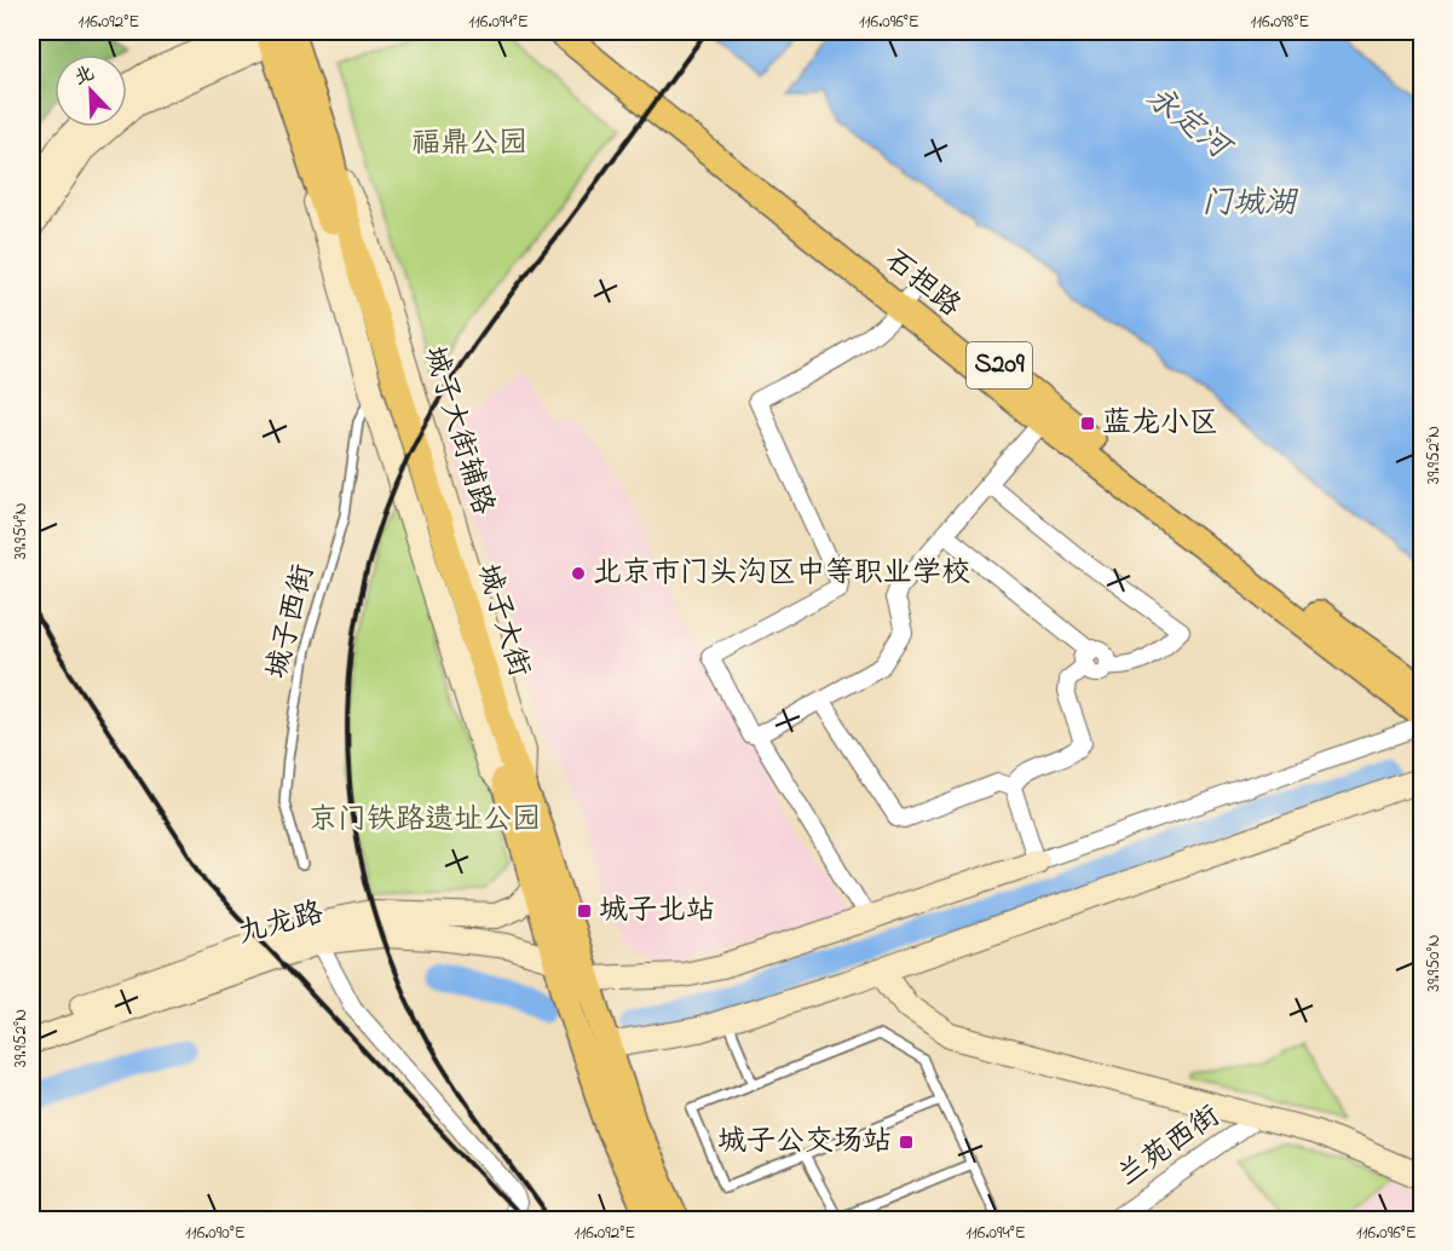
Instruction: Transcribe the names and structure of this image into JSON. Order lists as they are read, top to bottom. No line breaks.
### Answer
{"streets":{"main road":["石担路","S209","城子大街"],"street":["九龙路","兰苑西街"],"lane":["城子西街"]},"crossings":[["城子大街","九龙路"]],"water":["永定河","门城湖"],"parks":["福鼎公园","京门铁路遗址公园"],"places":{"transit":["蓝龙小区","城子北站","城子公交场站"],"other":["北京市门头沟区中等职业学校"]},"north":"top left","coordinates":["116.092°E","116.094°E","116.096°E","116.098°E","39.952°N","39.954°N","39.950°N","116.090°E"]}
